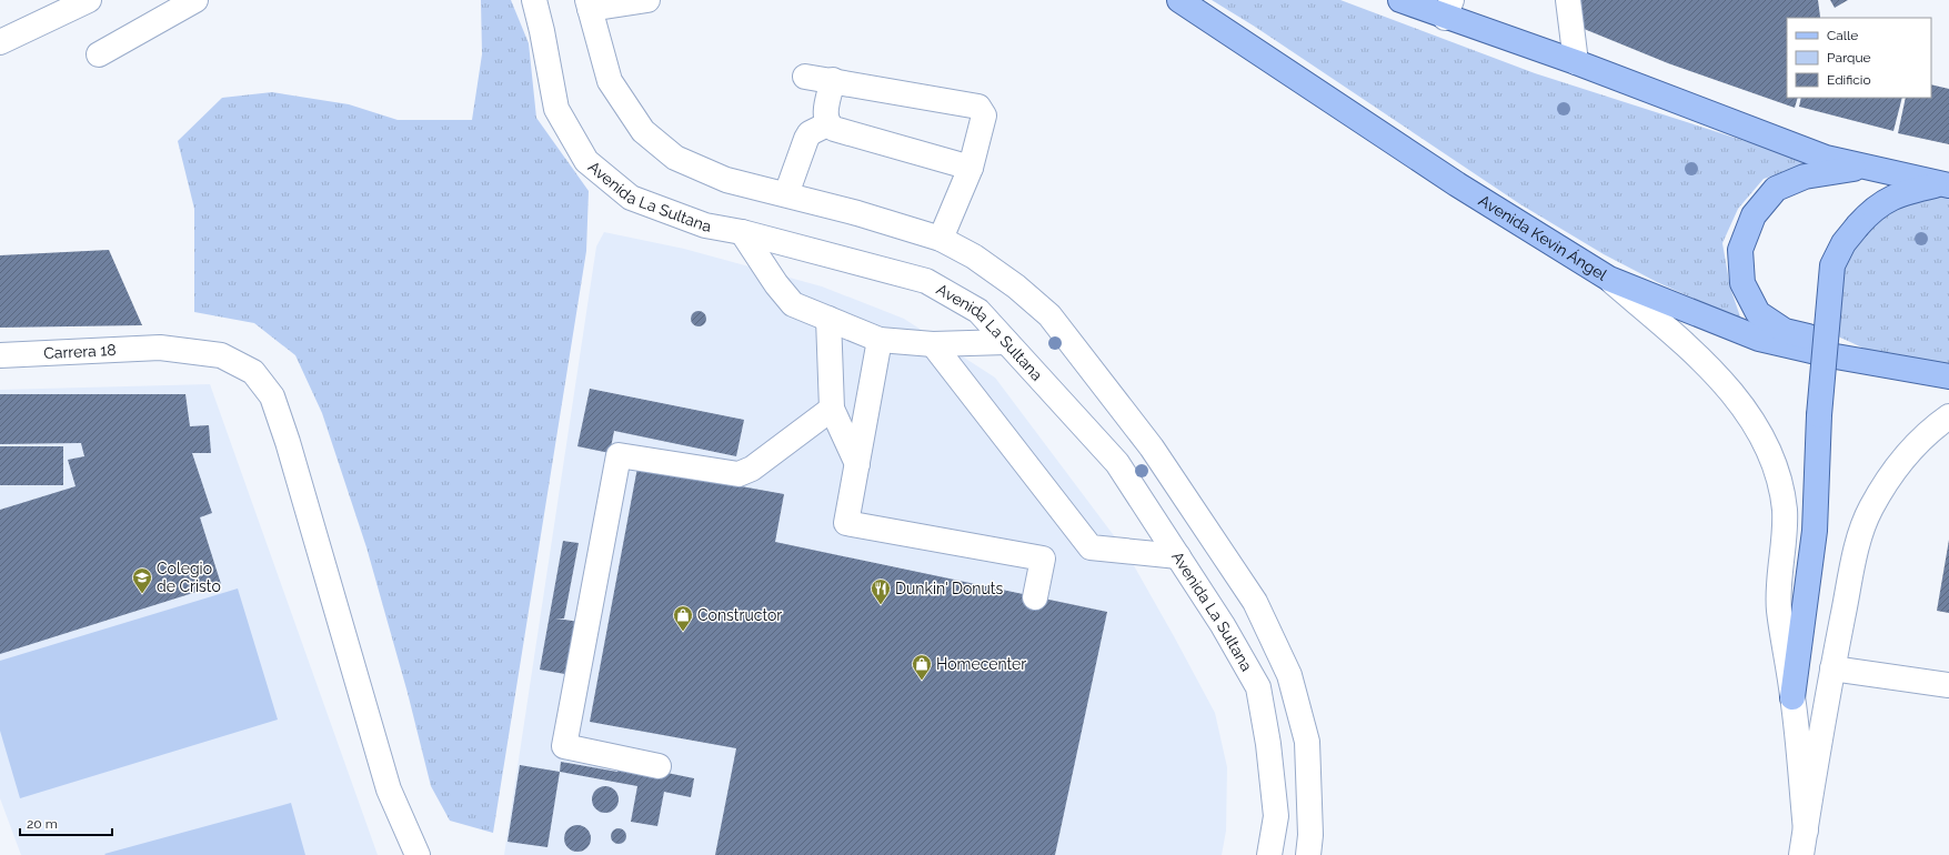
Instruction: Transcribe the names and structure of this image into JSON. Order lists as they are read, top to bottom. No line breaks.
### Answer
{"streets":{"main road":["Avenida Kevin Ángel"],"street":["Avenida La Sultana","Carrera 18"]},"places":{"school or university":["Colegio de Cristo"],"restaurant":["Dunkin' Donuts"],"shop":["Constructor","Homecenter"]},"legend":["Calle","Parque","Edificio"],"scale_bar":"20 m"}
